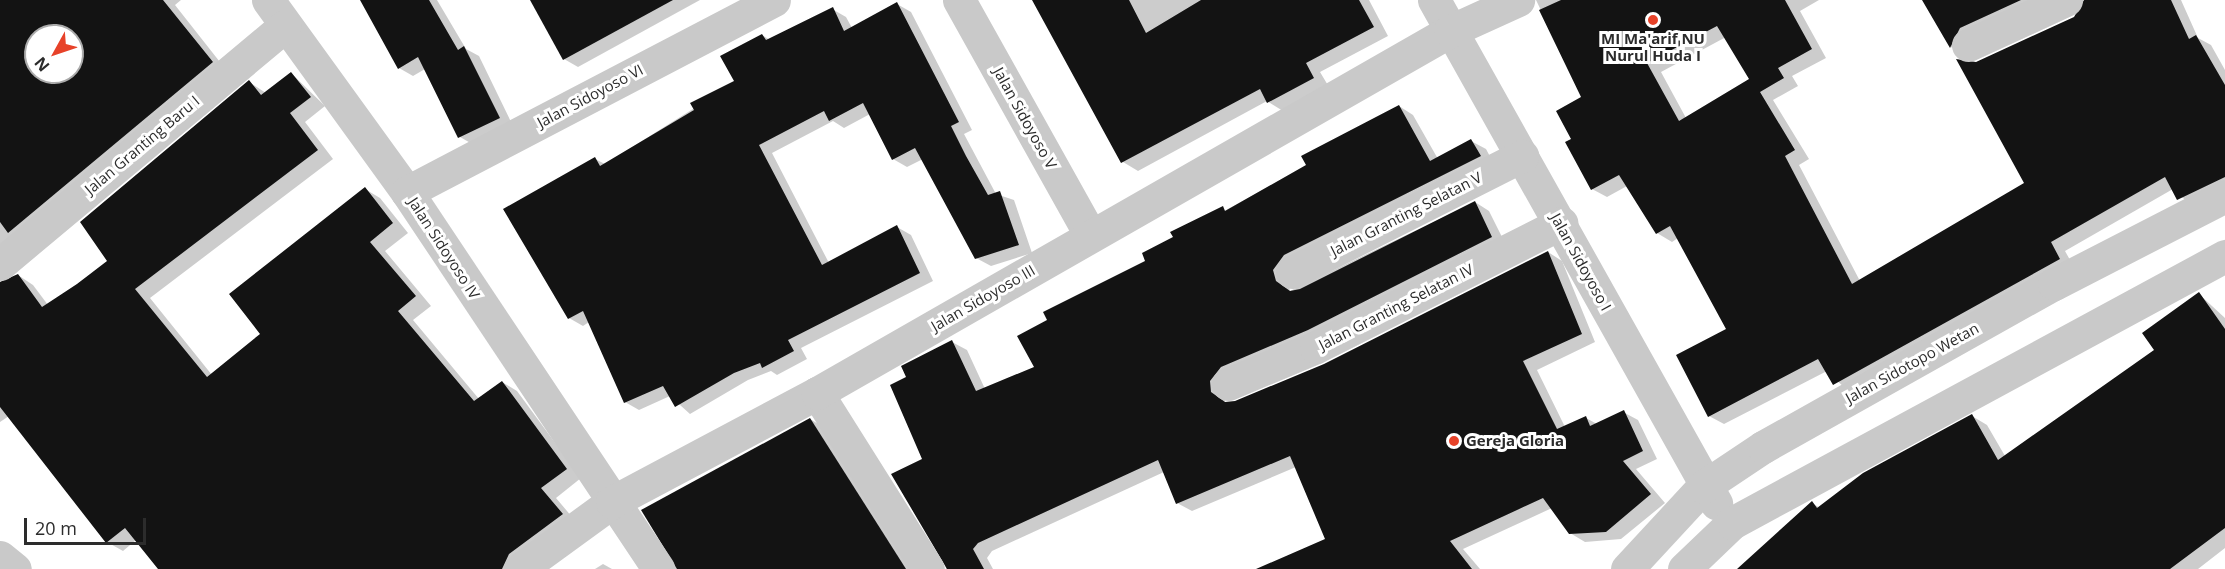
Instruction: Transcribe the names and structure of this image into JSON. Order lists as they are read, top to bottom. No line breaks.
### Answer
{"streets":{"street":["Jalan Sidoyoso VI","Jalan Sidoyoso V","Jalan Granting Baru I","Jalan Granting Selatan V","Jalan Sidoyoso IV","Jalan Sidoyoso I","Jalan Sidoyoso III","Jalan Granting Selatan IV","Jalan Sidotopo Wetan"]},"crossings":[["Jalan Sidoyoso VI","Jalan Sidoyoso IV"],["Jalan Sidoyoso V","Jalan Sidoyoso III"],["Jalan Granting Baru I","Jalan Sidoyoso IV"],["Jalan Granting Selatan V","Jalan Sidoyoso I"],["Jalan Sidoyoso IV","Jalan Sidoyoso III"],["Jalan Sidoyoso I","Jalan Sidoyoso III"],["Jalan Sidoyoso I","Jalan Granting Selatan IV"],["Jalan Sidoyoso I","Jalan Sidotopo Wetan"]],"places":["MI Ma'arif NU Nurul Huda I","Gereja Gloria"],"scale_bar":"20 m","north":"bottom left"}
